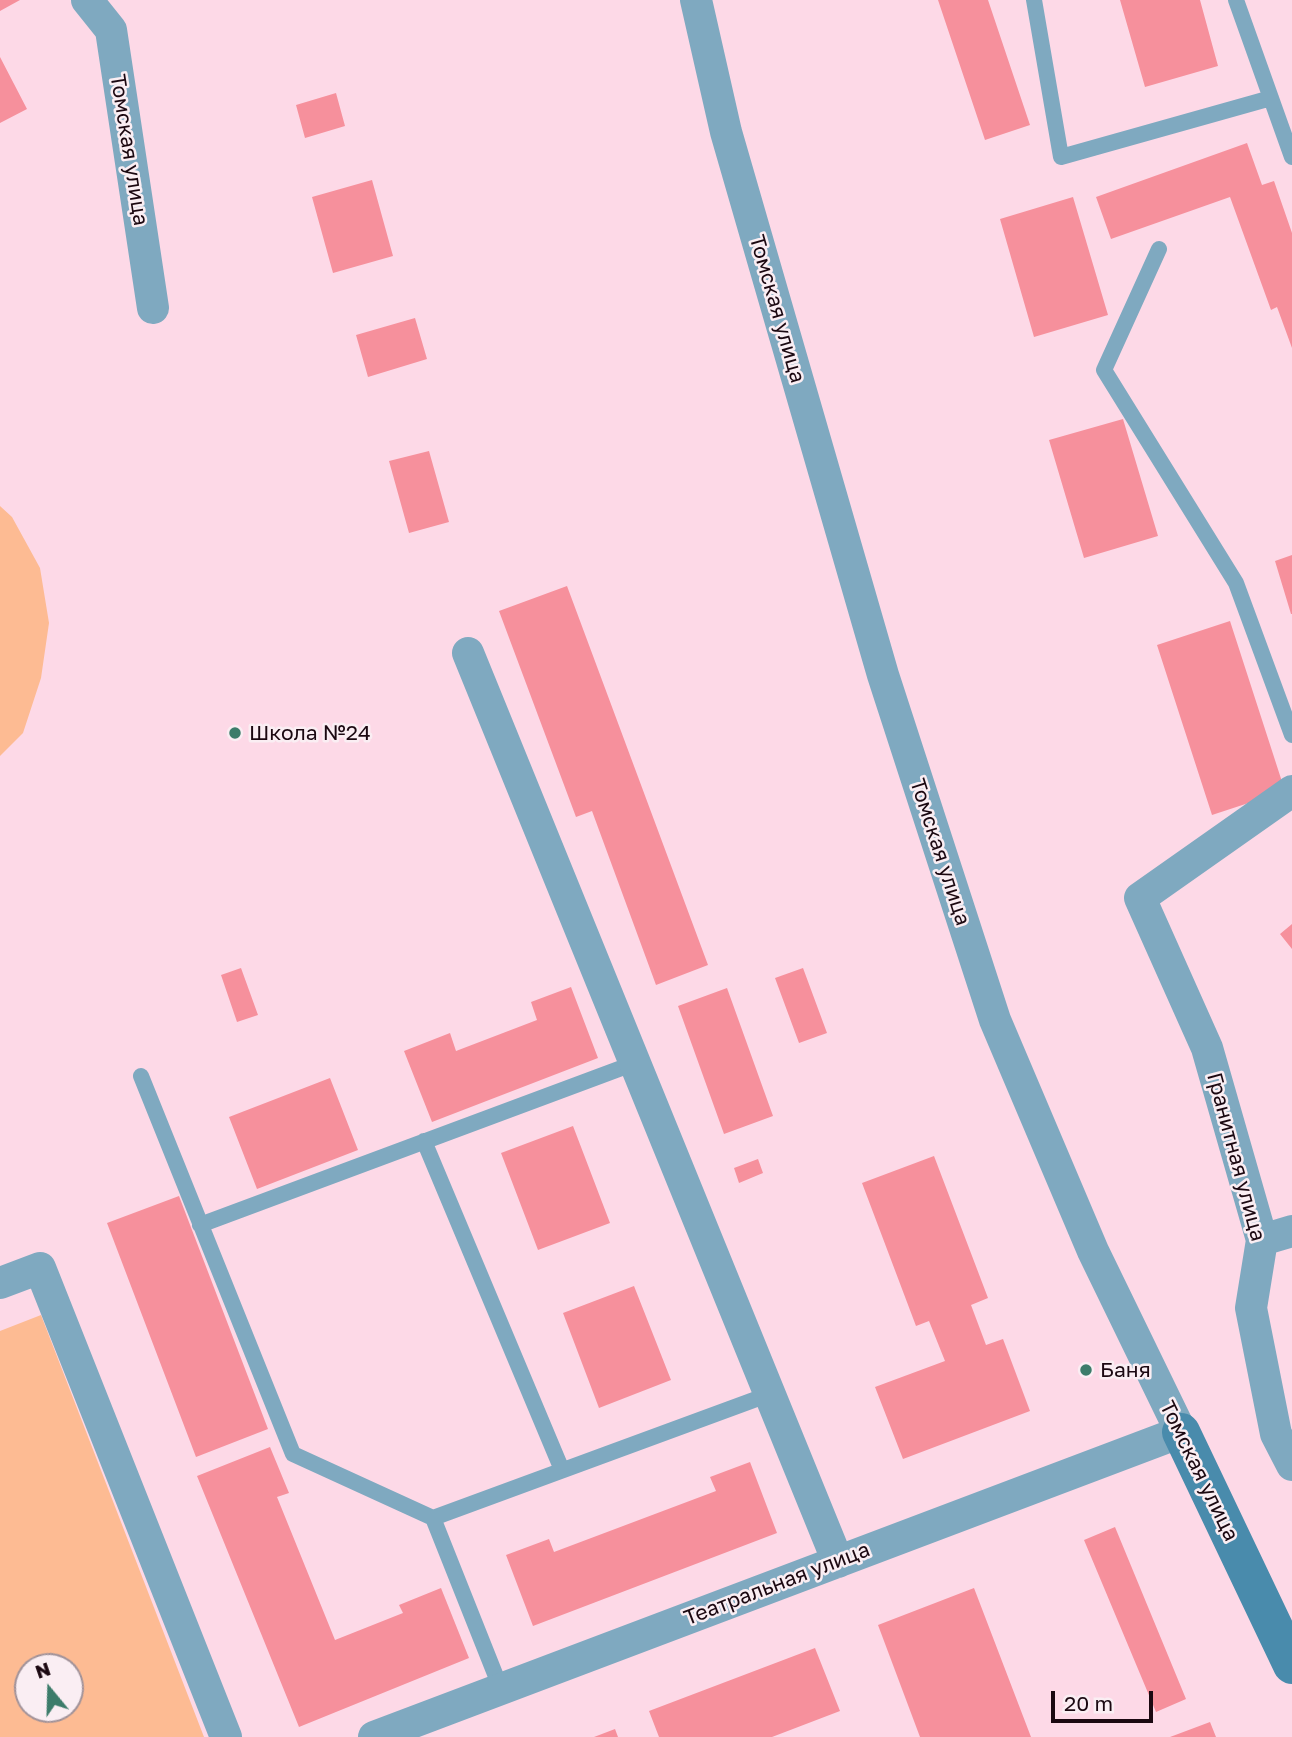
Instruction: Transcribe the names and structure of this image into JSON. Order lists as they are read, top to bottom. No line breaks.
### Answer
{"streets":{"street":["Томская улица","Гранитная улица","Театральная улица"]},"crossings":[["Томская улица","Театральная улица"]],"places":["Школа №24","Баня"],"scale_bar":"20 m","north":"top"}
